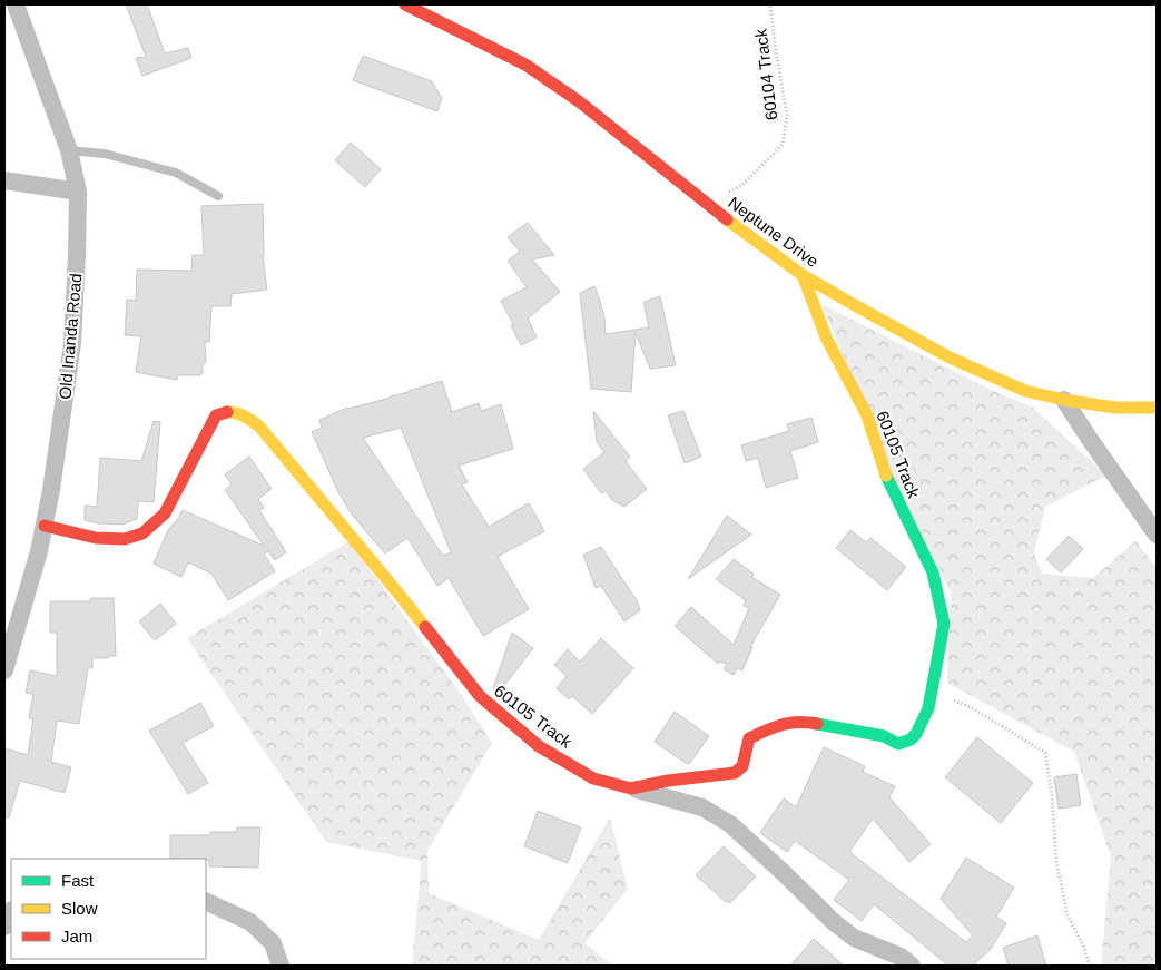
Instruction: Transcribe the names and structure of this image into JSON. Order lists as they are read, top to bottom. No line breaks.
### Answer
{"streets":{"street":["Neptune Drive","Old Inanda Road","60105 Track"],"path":["60104 Track"]},"crossings":[["60104 Track","Neptune Drive"],["Neptune Drive","60105 Track"],["Old Inanda Road","60105 Track"]],"legend":["Fast","Slow","Jam"]}
